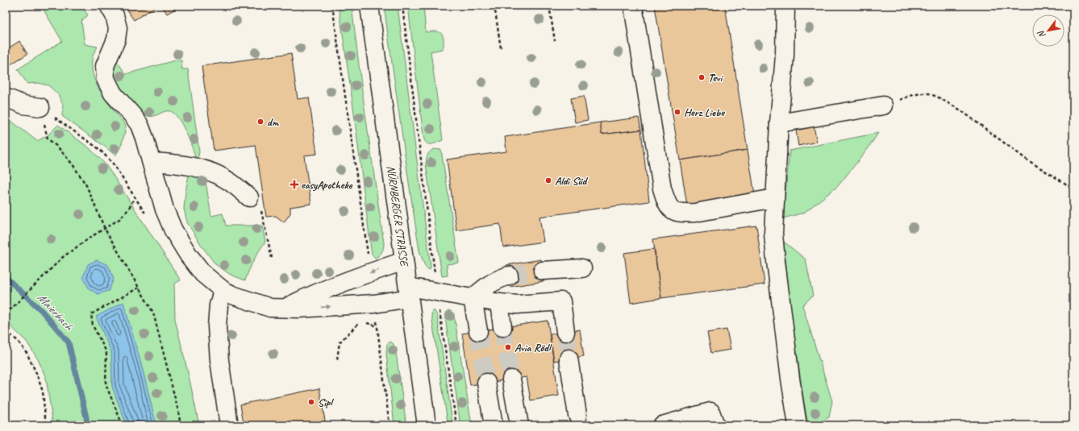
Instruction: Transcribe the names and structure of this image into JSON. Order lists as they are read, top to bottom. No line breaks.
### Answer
{"streets":{"main road":["NÜRNBERGER STRASSE"]},"water":["Maierbach"],"places":{"other":["Tevi","Herz Liebe","dm","Aldi Süd","Avia Rödl","Sipl"],"health":["easyApotheke"]},"north":"bottom left"}
